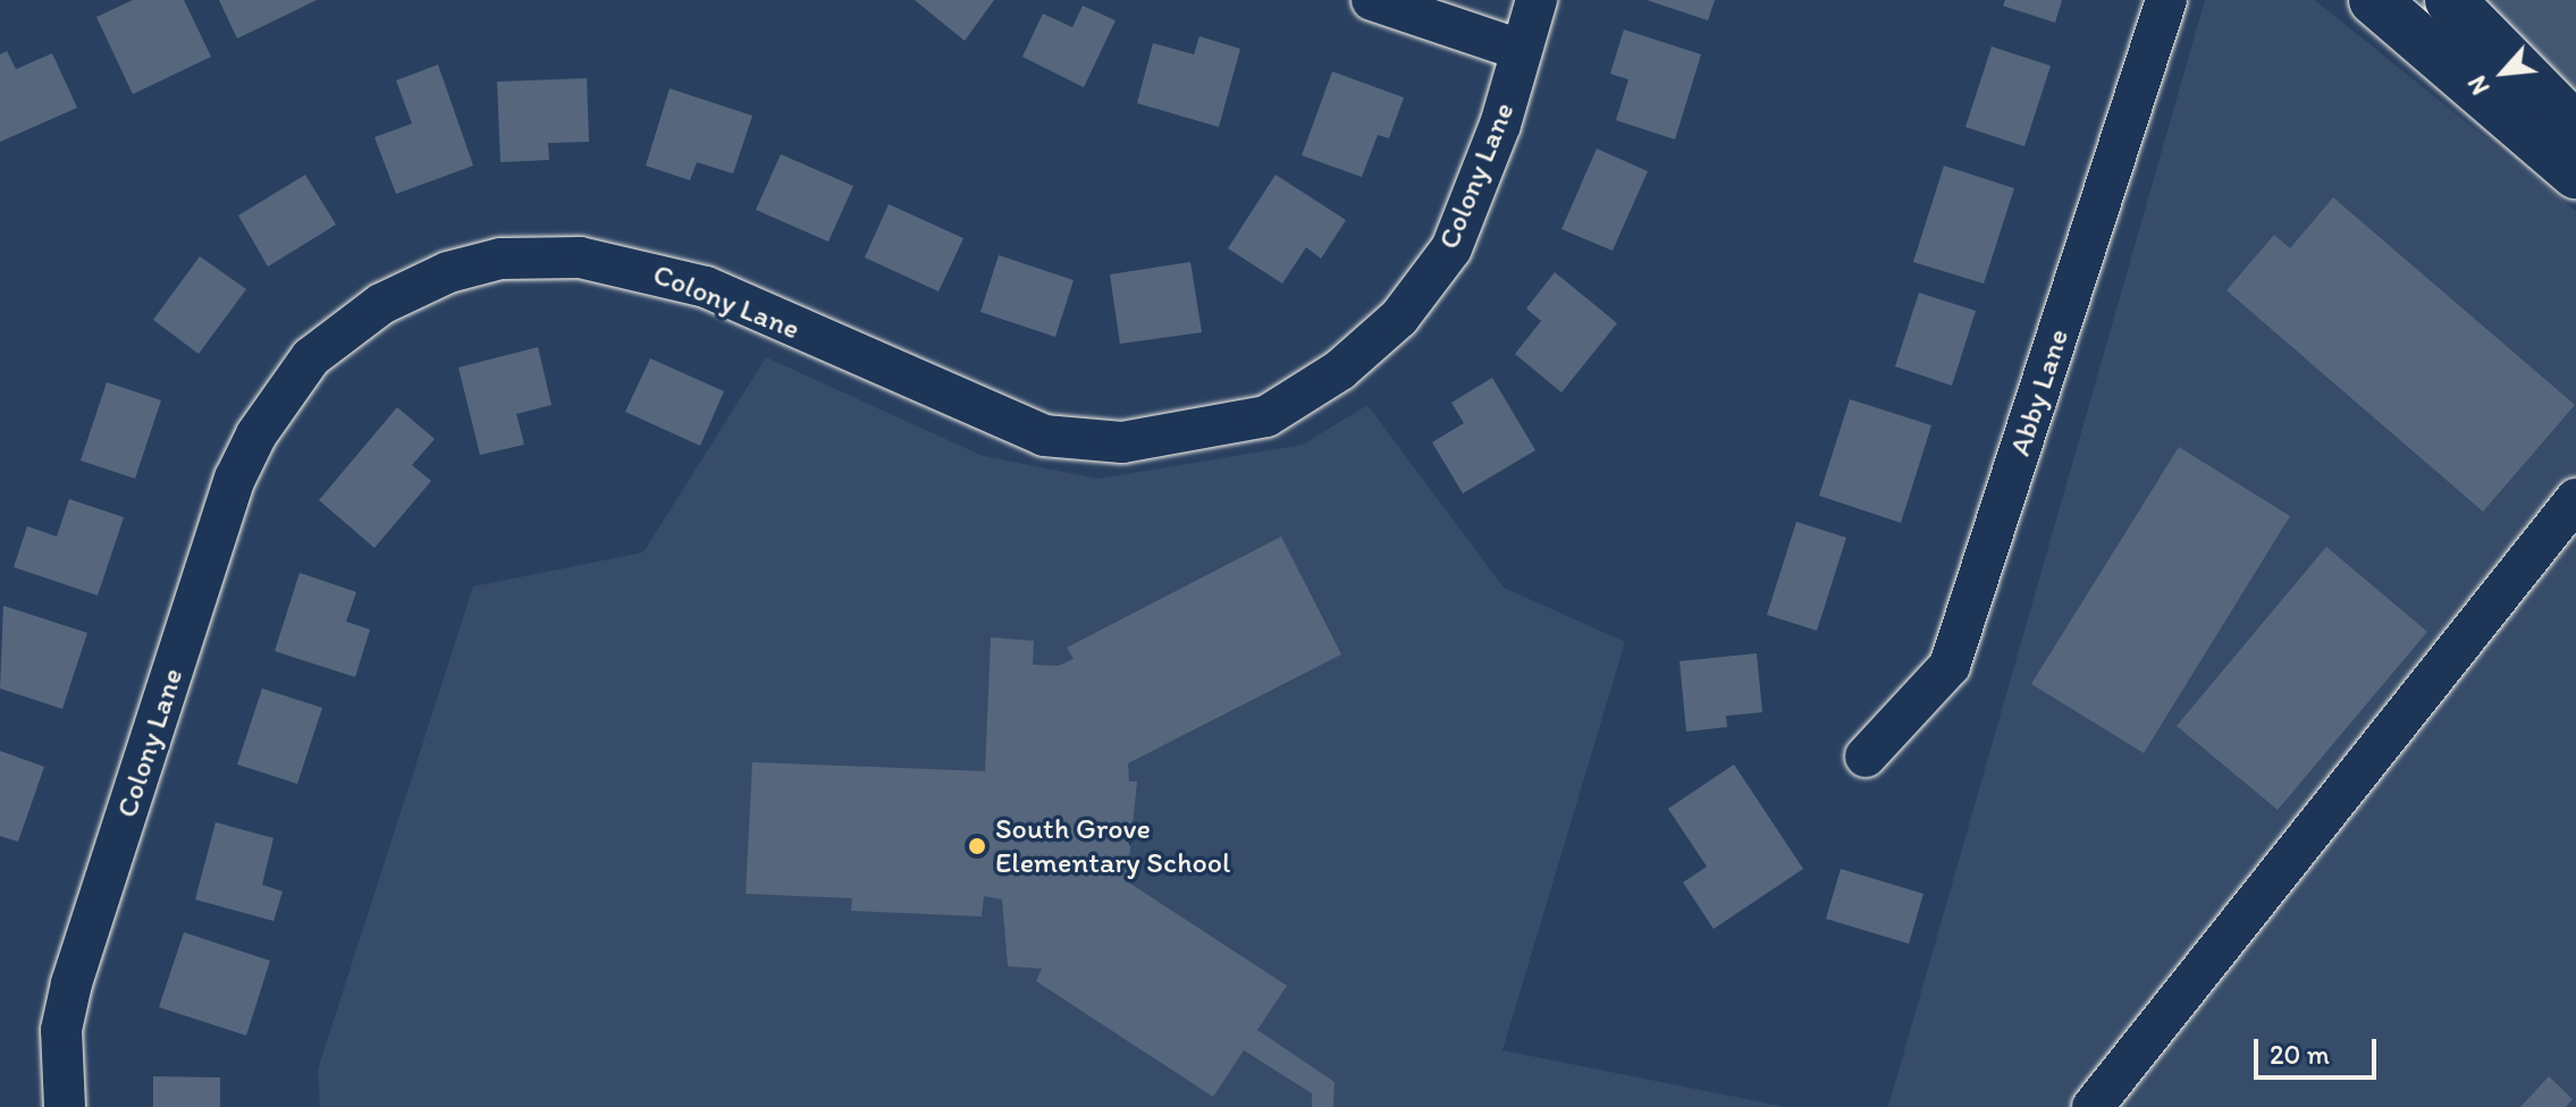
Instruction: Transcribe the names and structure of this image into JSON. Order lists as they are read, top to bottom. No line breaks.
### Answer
{"streets":{"street":["Colony Lane","Abby Lane"]},"places":["South Grove Elementary School"],"scale_bar":"20 m","north":"bottom left"}
